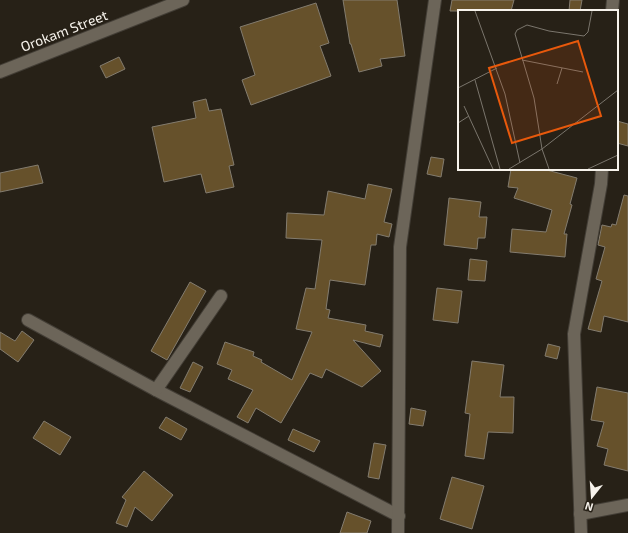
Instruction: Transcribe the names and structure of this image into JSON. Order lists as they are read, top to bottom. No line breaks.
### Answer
{"streets":{"street":["Orokam Street"]},"north":"bottom"}
